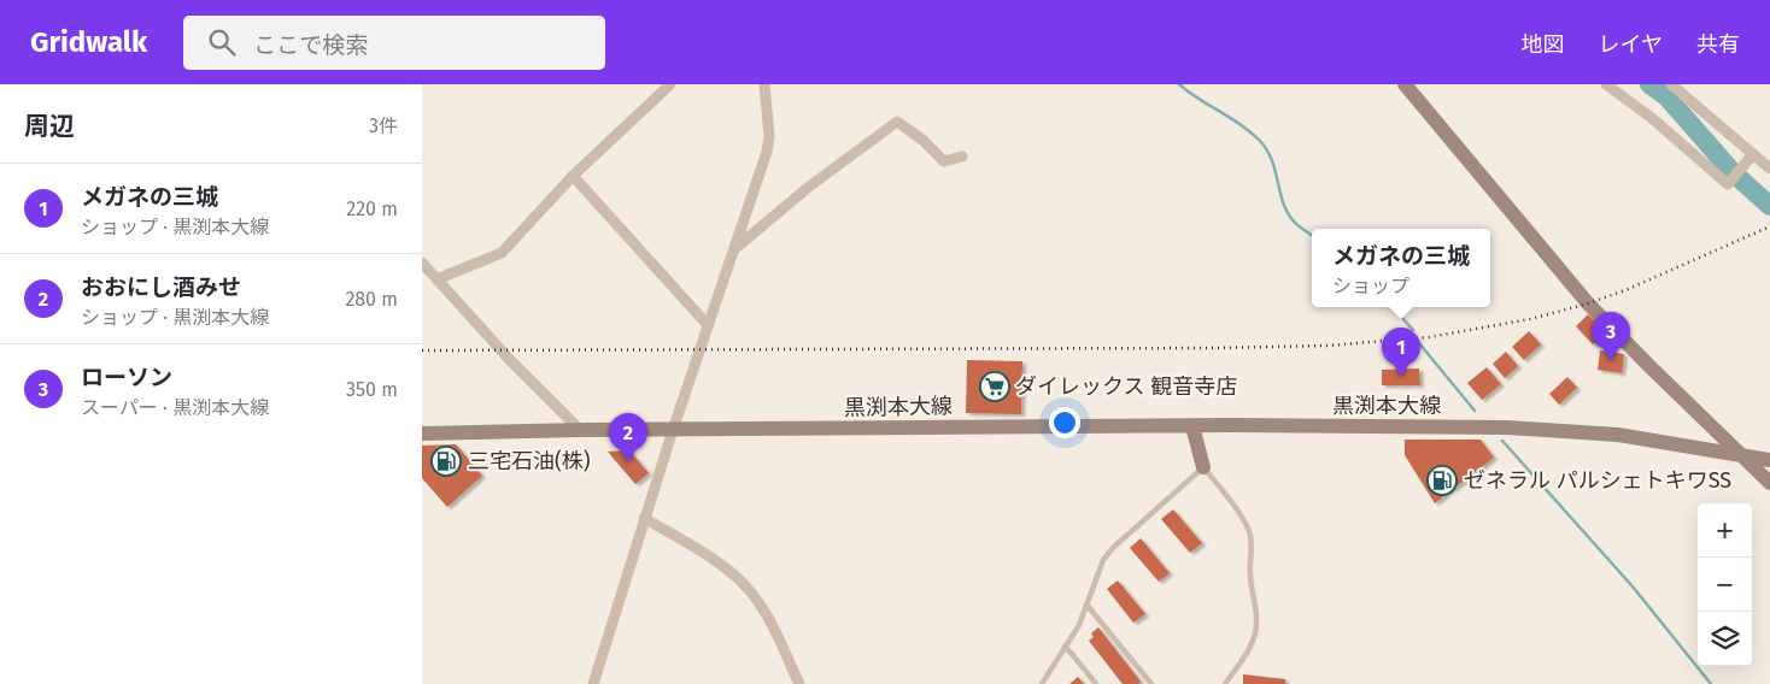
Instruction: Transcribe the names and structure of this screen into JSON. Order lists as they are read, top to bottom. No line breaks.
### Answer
{"streets":{"main road":["黒渕本大線"]},"places":{"supermarket":["ダイレックス 観音寺店"],"fuel station":["三宅石油(株)","ゼネラル パルシェトキワSS"]},"page":{"header":"Gridwalk","search":"ここで検索","nav":["地図","レイヤ","共有"],"heading":["周辺","3件"],"list":[{"mark":"1","name":"メガネの三城","note":"ショップ · 黒渕本大線","value":"220 m"},{"mark":"2","name":"おおにし酒みせ","note":"ショップ · 黒渕本大線","value":"280 m"},{"mark":"3","name":"ローソン","note":"スーパー · 黒渕本大線","value":"350 m"}],"popup":["メガネの三城","ショップ"],"pins":["3","1","2"],"map_buttons":["+","−"]}}
